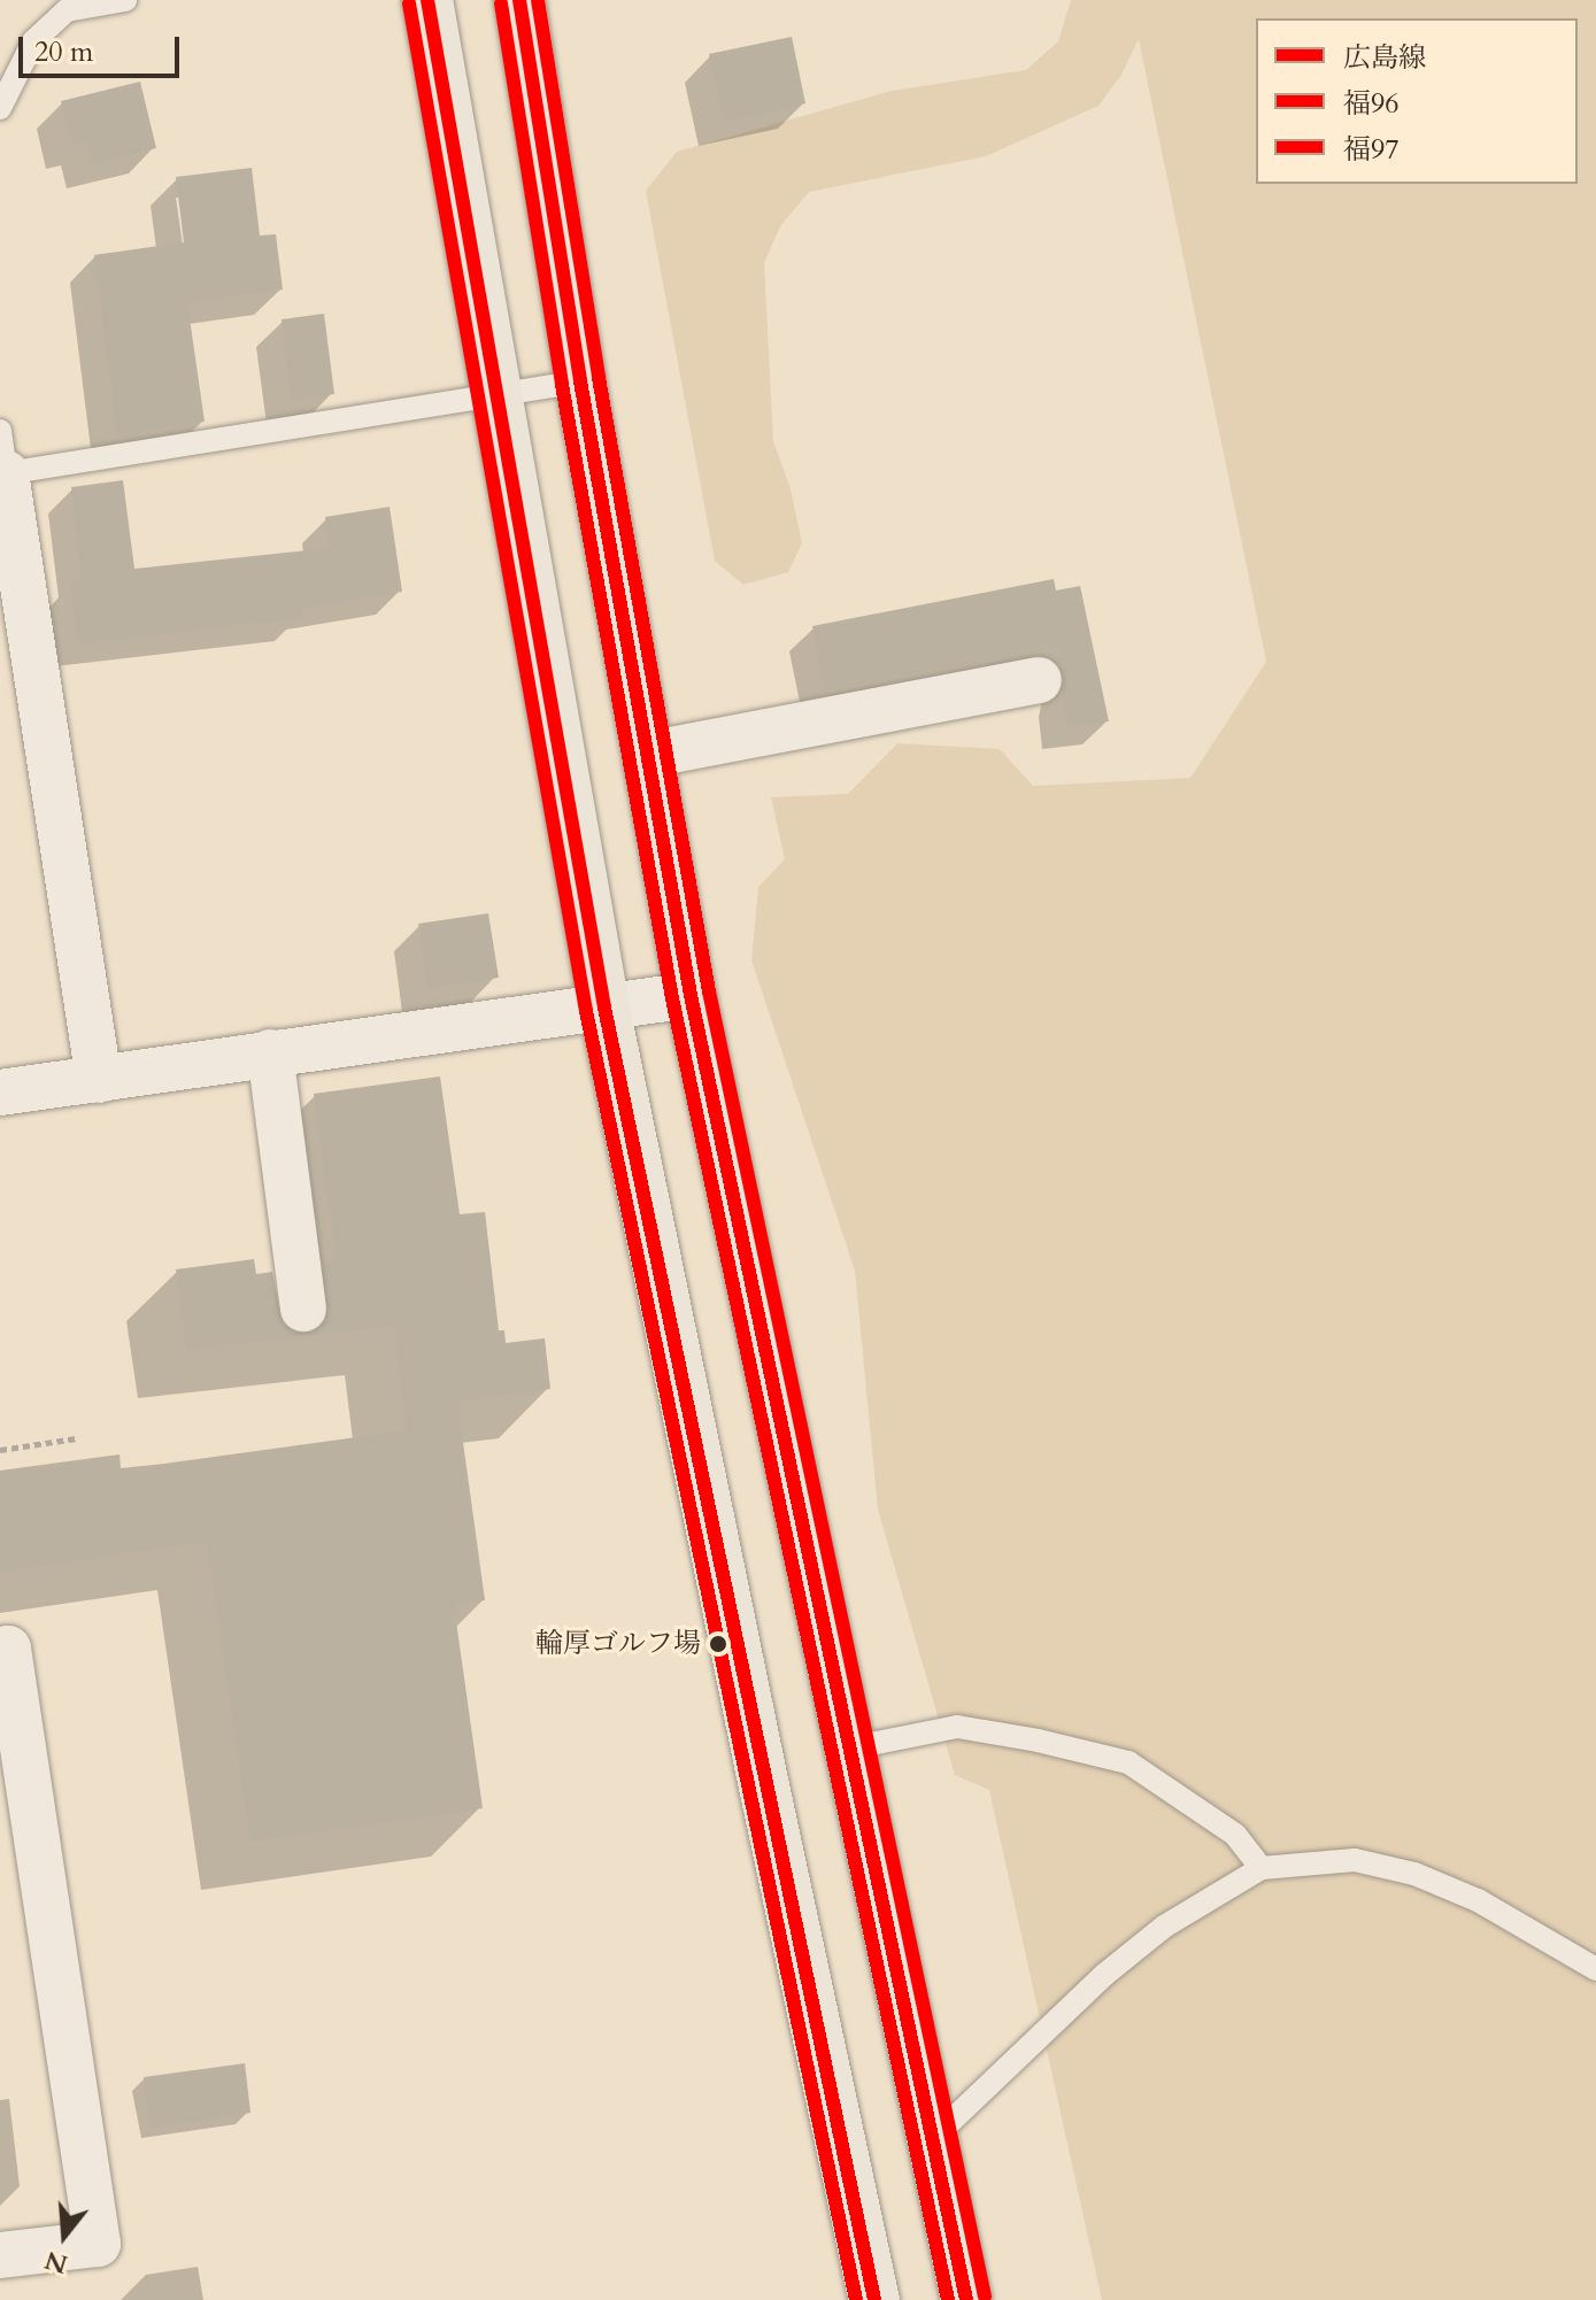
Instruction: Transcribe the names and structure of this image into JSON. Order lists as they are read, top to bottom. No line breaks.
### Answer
{"places":["輪厚ゴルフ場"],"lines":["transit line 広島線","transit line 福97","transit line 福96"],"legend":["広島線","福96","福97"],"scale_bar":"20 m","north":"bottom"}
